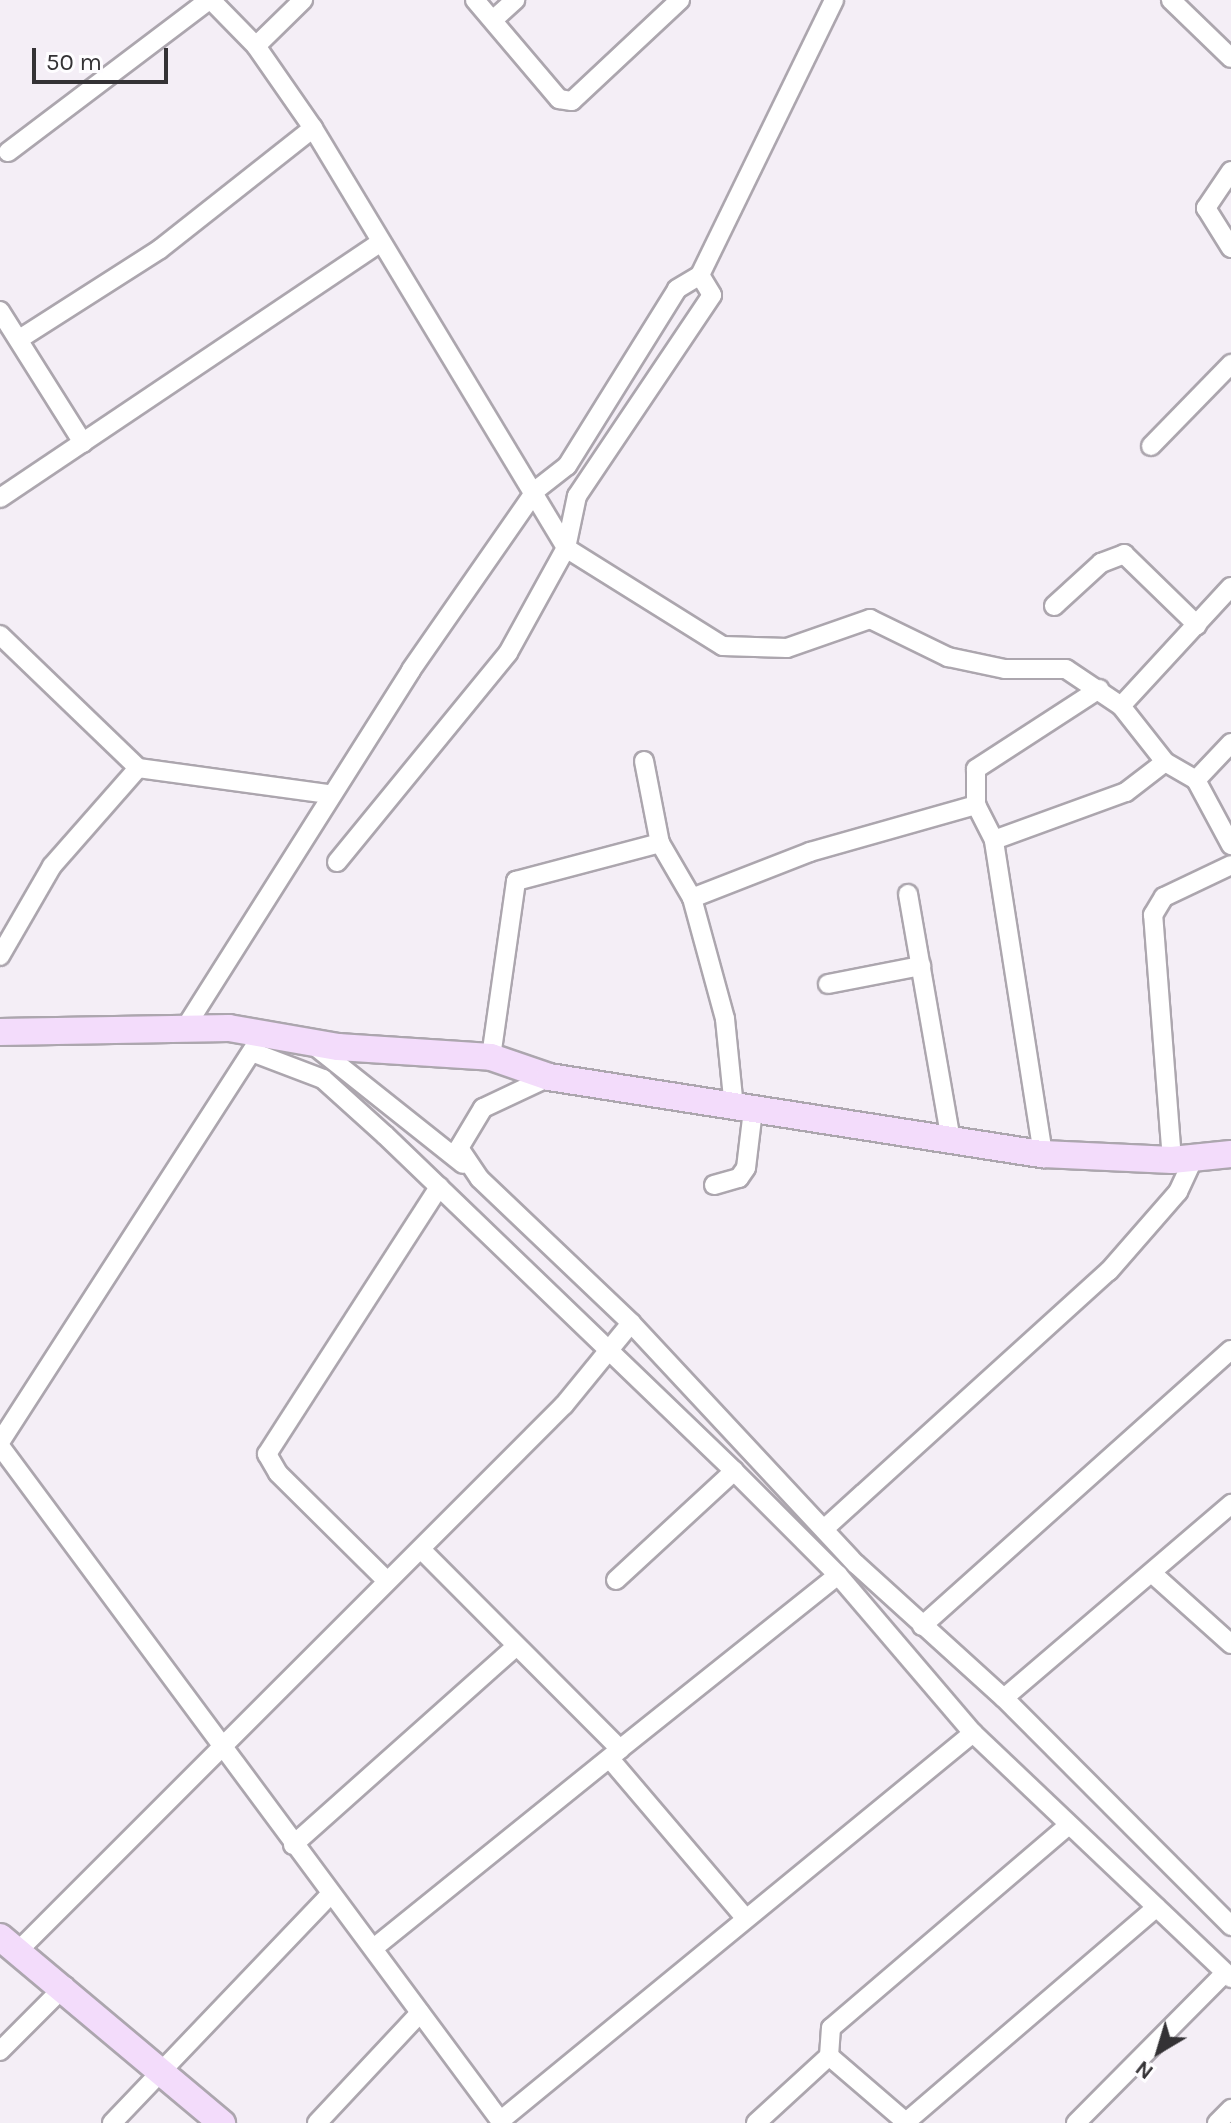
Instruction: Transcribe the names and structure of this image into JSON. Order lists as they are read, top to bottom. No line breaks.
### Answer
{"scale_bar":"50 m","north":"bottom left"}
